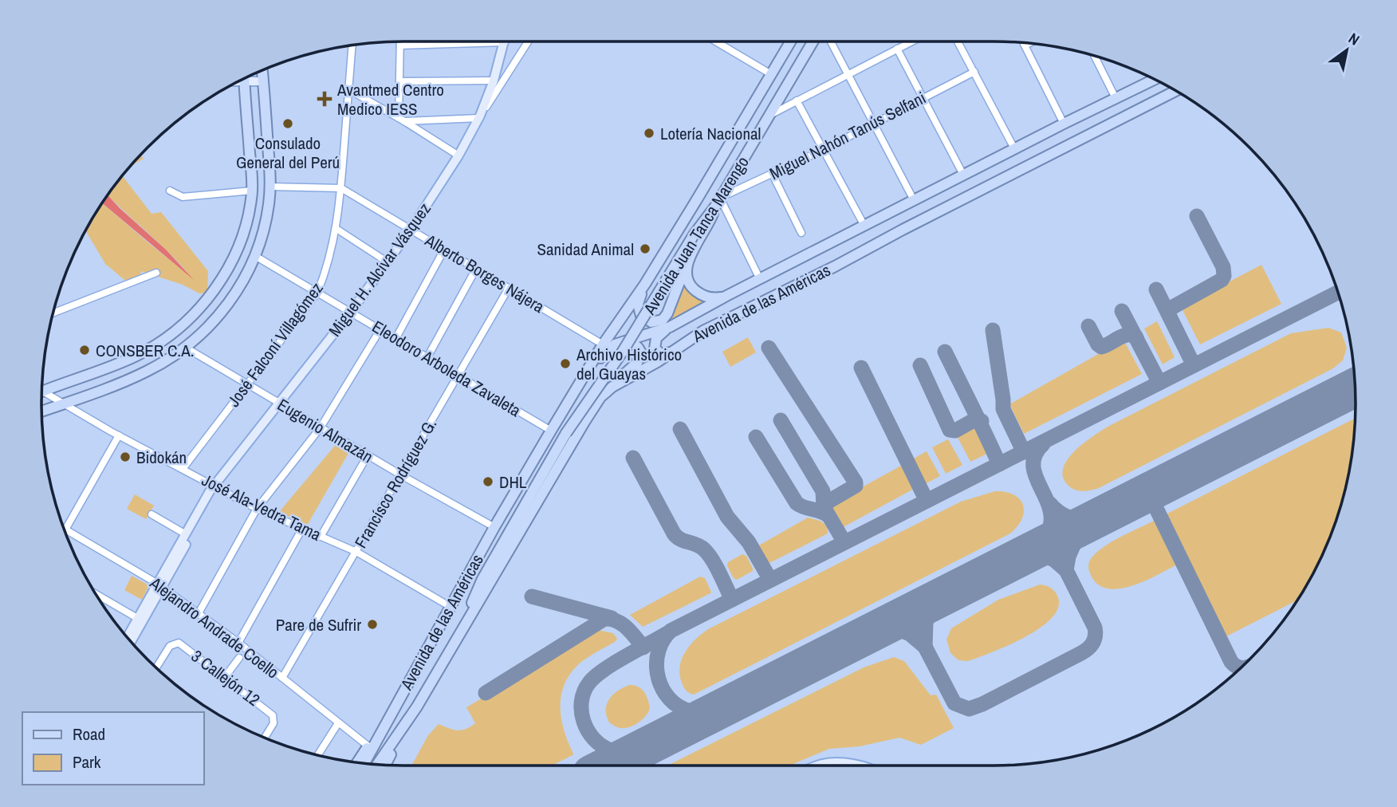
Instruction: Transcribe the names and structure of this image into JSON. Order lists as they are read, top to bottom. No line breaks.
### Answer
{"streets":{"main road":["Avenida Juan Tanca Marengo","Avenida de las Américas"],"street":["Miguel Nahón Tanús Selfani","Miguel H. Alcívar Vásquez","Alberto Borges Nájera","José Falconí Villagómez","Eleodoro Arboleda Zavaleta","Eugenio Almazán","Francísco Rodríguez G.","José Ala-Vedra Tama","Alejandro Andrade Coello","3 Callejón 12"]},"crossings":[["Miguel Nahón Tanús Selfani","Avenida Juan Tanca Marengo"],["Avenida Juan Tanca Marengo","Alberto Borges Nájera"],["Avenida Juan Tanca Marengo","Avenida de las Américas"],["Miguel H. Alcívar Vásquez","Alberto Borges Nájera"],["Miguel H. Alcívar Vásquez","Eleodoro Arboleda Zavaleta"],["Miguel H. Alcívar Vásquez","Eugenio Almazán"],["Miguel H. Alcívar Vásquez","José Ala-Vedra Tama"],["Miguel H. Alcívar Vásquez","Alejandro Andrade Coello"],["Alberto Borges Nájera","Avenida de las Américas"],["Alberto Borges Nájera","José Falconí Villagómez"],["Alberto Borges Nájera","Francísco Rodríguez G."],["Avenida de las Américas","Eleodoro Arboleda Zavaleta"],["Avenida de las Américas","Eugenio Almazán"],["Avenida de las Américas","José Ala-Vedra Tama"],["José Falconí Villagómez","Eleodoro Arboleda Zavaleta"],["José Falconí Villagómez","Eugenio Almazán"],["José Falconí Villagómez","José Ala-Vedra Tama"],["Eleodoro Arboleda Zavaleta","Francísco Rodríguez G."],["Eugenio Almazán","Francísco Rodríguez G."],["Francísco Rodríguez G.","José Ala-Vedra Tama"],["Francísco Rodríguez G.","Alejandro Andrade Coello"]],"places":{"health":["Avantmed Centro Medico IESS"],"other":["Consulado General del Perú","Lotería Nacional","Sanidad Animal","CONSBER C.A.","Archivo Histórico del Guayas","Bidokán","DHL","Pare de Sufrir"]},"legend":["Road","Park"],"north":"top right"}
